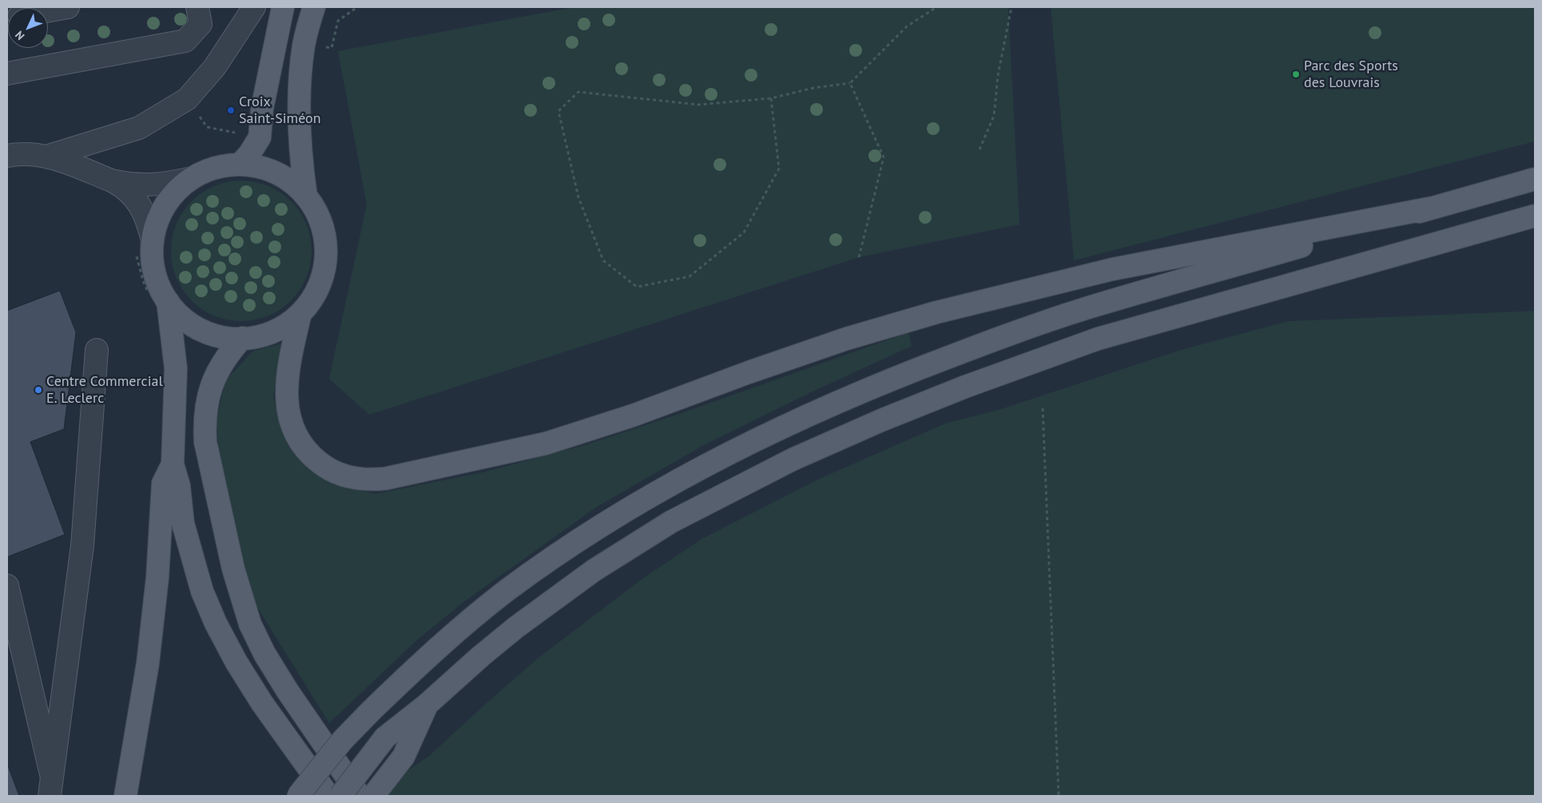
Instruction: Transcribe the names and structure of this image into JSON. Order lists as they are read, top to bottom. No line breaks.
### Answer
{"places":["Parc des Sports des Louvrais","Croix Saint-Siméon","Centre Commercial E. Leclerc"],"north":"bottom left"}
